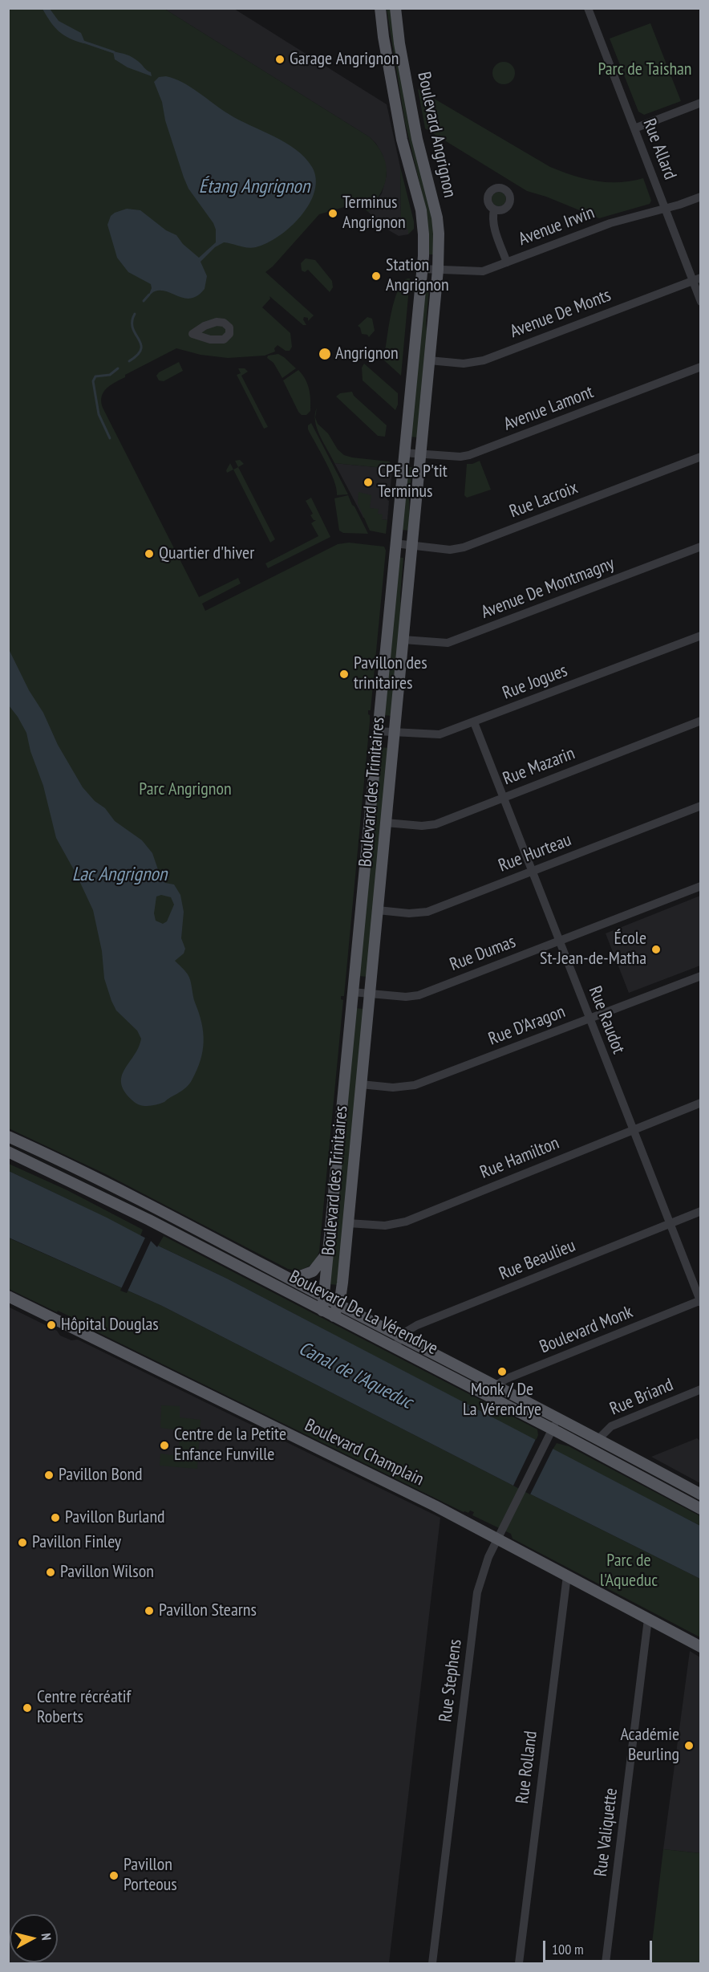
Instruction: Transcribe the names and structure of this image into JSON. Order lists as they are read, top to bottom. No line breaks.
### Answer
{"streets":{"main road":["Boulevard Angrignon","Boulevard des Trinitaires","Boulevard De La Vérendrye","Boulevard Champlain"],"street":["Rue Allard","Avenue Irwin","Avenue De Monts","Avenue Lamont","Rue Lacroix","Avenue De Montmagny","Rue Jogues","Rue Mazarin","Rue Hurteau","Rue Dumas","Rue Raudot","Rue D'Aragon","Rue Hamilton","Rue Beaulieu","Boulevard Monk","Rue Briand","Rue Stephens","Rue Rolland","Rue Valiquette"]},"crossings":[["Boulevard Angrignon","Avenue Irwin"],["Boulevard Angrignon","Boulevard des Trinitaires"],["Rue Allard","Avenue Irwin"],["Rue Allard","Avenue De Monts"],["Avenue Irwin","Boulevard des Trinitaires"],["Avenue De Monts","Boulevard des Trinitaires"],["Avenue Lamont","Boulevard des Trinitaires"],["Rue Lacroix","Boulevard des Trinitaires"],["Avenue De Montmagny","Boulevard des Trinitaires"],["Rue Jogues","Boulevard des Trinitaires"],["Rue Jogues","Rue Raudot"],["Rue Mazarin","Boulevard des Trinitaires"],["Rue Mazarin","Rue Raudot"],["Boulevard des Trinitaires","Rue Hurteau"],["Boulevard des Trinitaires","Rue Dumas"],["Boulevard des Trinitaires","Rue D'Aragon"],["Boulevard des Trinitaires","Rue Hamilton"],["Boulevard des Trinitaires","Boulevard De La Vérendrye"],["Rue Hurteau","Rue Raudot"],["Rue Dumas","Rue Raudot"],["Rue Raudot","Rue D'Aragon"],["Rue Raudot","Rue Hamilton"],["Rue Raudot","Rue Beaulieu"],["Rue Raudot","Boulevard Monk"],["Rue Beaulieu","Boulevard De La Vérendrye"],["Boulevard De La Vérendrye","Boulevard Monk"],["Boulevard De La Vérendrye","Rue Briand"],["Boulevard De La Vérendrye","Rue Stephens"],["Boulevard Champlain","Rue Stephens"],["Boulevard Champlain","Rue Rolland"],["Boulevard Champlain","Rue Valiquette"]],"water":["Étang Angrignon","Lac Angrignon","Canal de l'Aqueduc"],"parks":["Parc de Taishan","Parc Angrignon","Parc de l'Aqueduc"],"places":["Garage Angrignon","Terminus Angrignon","Station Angrignon","Angrignon","CPE Le P'tit Terminus","Quartier d'hiver","Pavillon des trinitaires","École St-Jean-de-Matha","Hôpital Douglas","Monk / De La Vérendrye","Centre de la Petite Enfance Funville","Pavillon Bond","Pavillon Burland","Pavillon Finley","Pavillon Wilson","Pavillon Stearns","Centre récréatif Roberts","Académie Beurling","Pavillon Porteous"],"scale_bar":"100 m","north":"right"}
